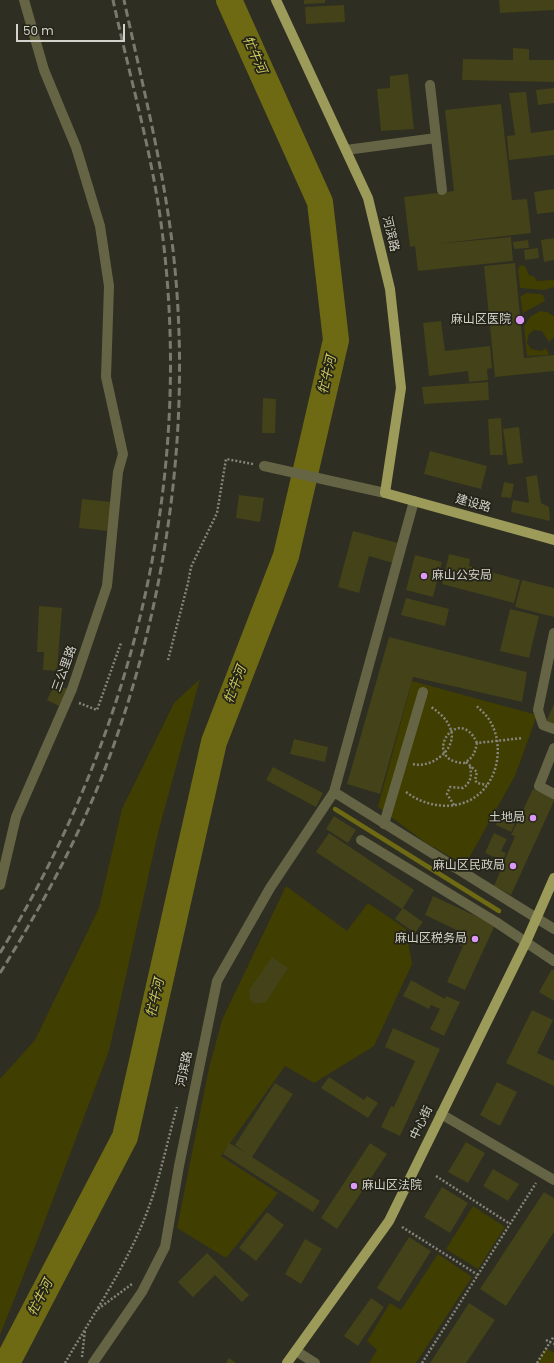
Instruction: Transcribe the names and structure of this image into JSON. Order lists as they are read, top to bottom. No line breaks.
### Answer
{"streets":{"main road":["河滨路","建设路","中心街"],"street":["三公里路"]},"crossings":[["河滨路","建设路"]],"water":["牤牛河"],"places":["麻山区医院","麻山公安局","土地局","麻山区民政局","麻山区税务局","麻山区法院"],"scale_bar":"50 m"}
